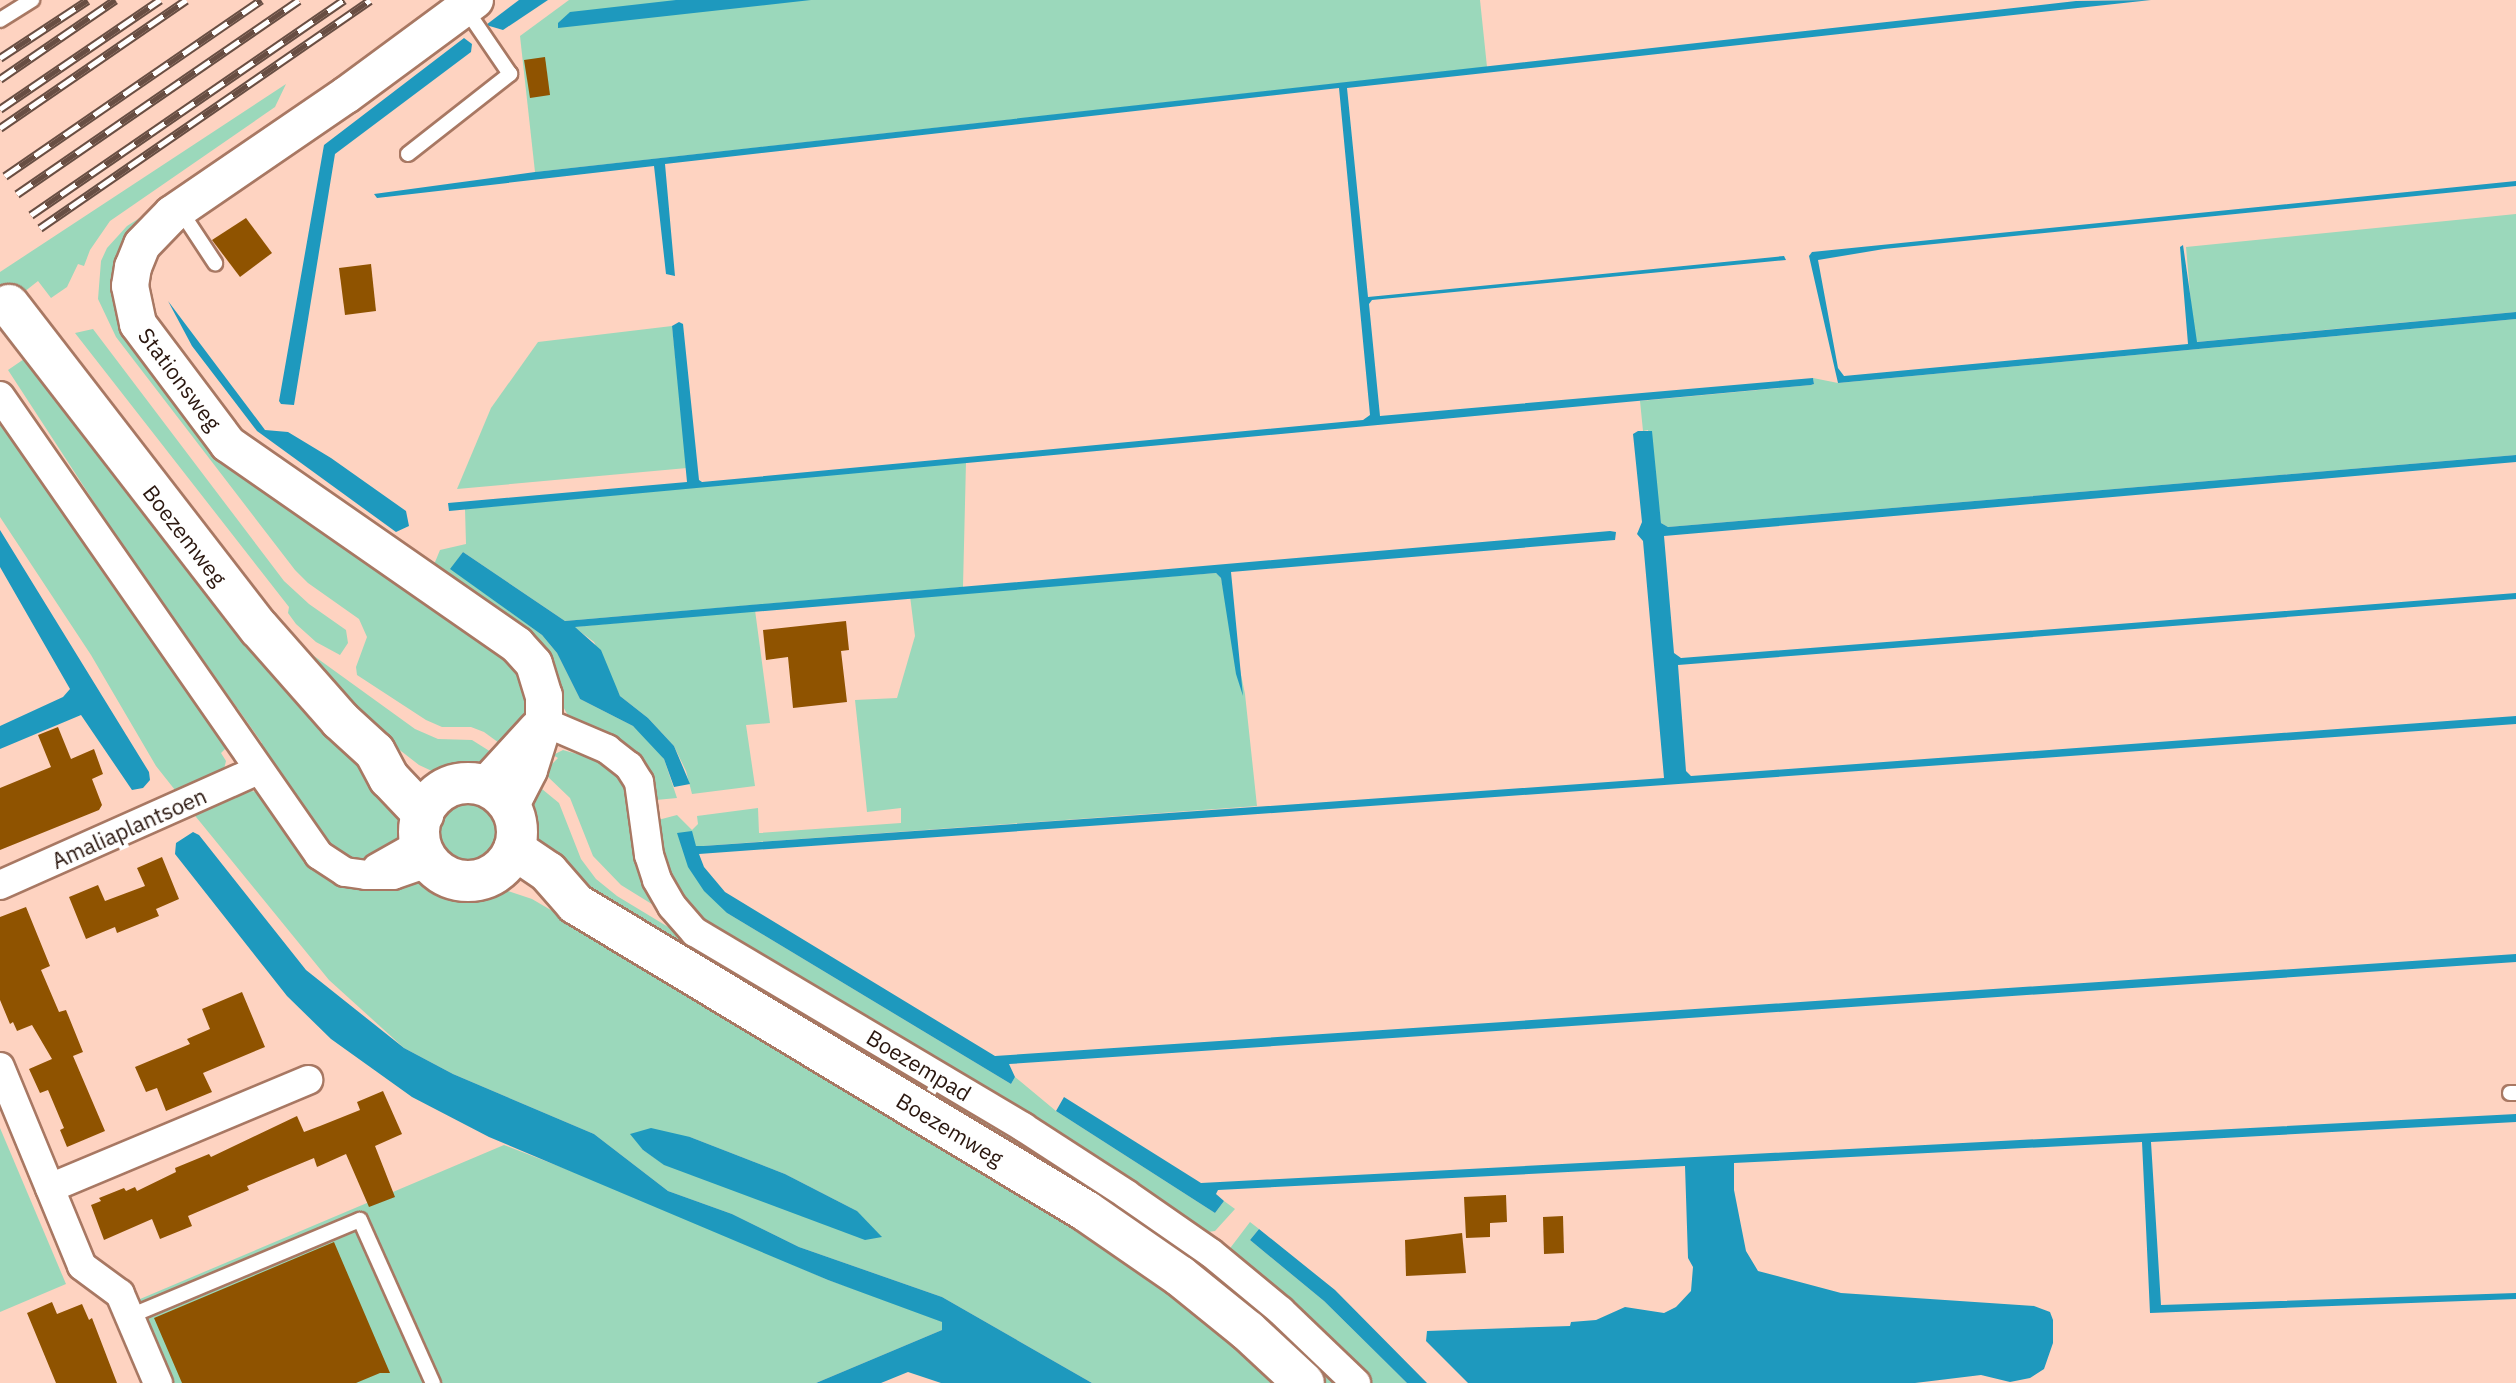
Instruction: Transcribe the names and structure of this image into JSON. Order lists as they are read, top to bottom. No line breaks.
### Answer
{"streets":{"main road":["Boezemweg"],"street":["Stationsweg","Amaliaplantsoen","Boezempad"]},"crossings":[["Stationsweg","Boezemweg"],["Stationsweg","Boezempad"]]}
